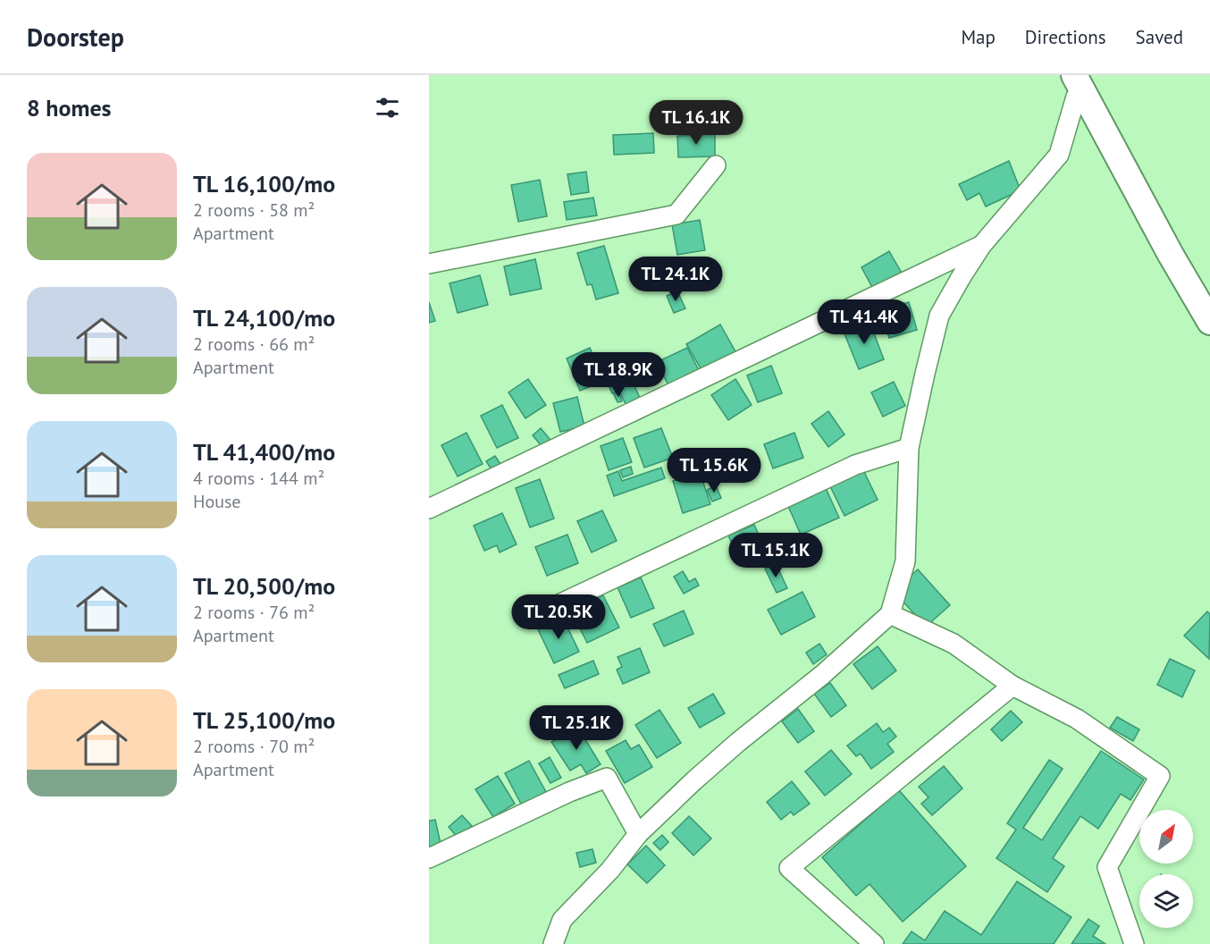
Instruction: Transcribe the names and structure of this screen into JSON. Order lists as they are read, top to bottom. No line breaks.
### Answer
{"north":"top right","page":{"header":"Doorstep","nav":["Map","Directions","Saved"],"heading":"8 homes","price":["TL 16.1K","TL 24.1K","TL 41.4K","TL 18.9K","TL 15.6K","TL 15.1K","TL 20.5K","TL 25.1K"],"list":[{"name":"TL 16,100/mo","note":"2 rooms · 58 m² · Apartment"},{"name":"TL 24,100/mo","note":"2 rooms · 66 m² · Apartment"},{"name":"TL 41,400/mo","note":"4 rooms · 144 m² · House"},{"name":"TL 20,500/mo","note":"2 rooms · 76 m² · Apartment"},{"name":"TL 25,100/mo","note":"2 rooms · 70 m² · Apartment"}]}}
